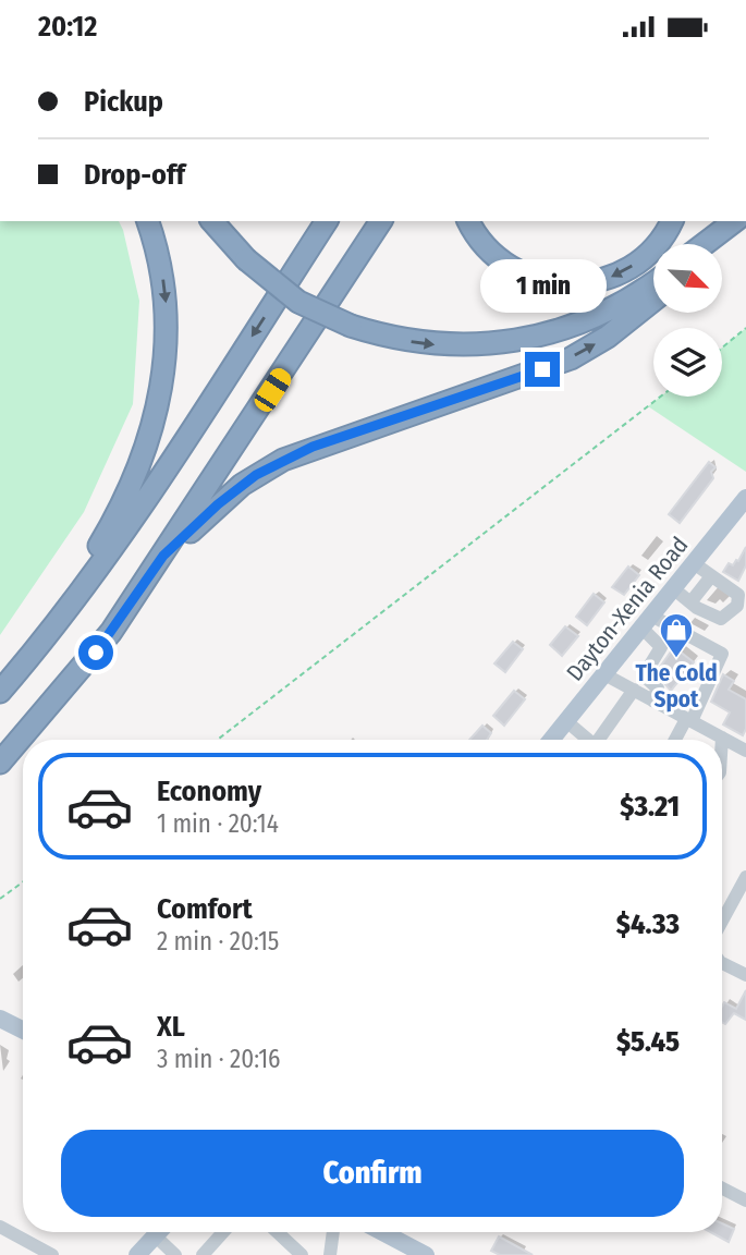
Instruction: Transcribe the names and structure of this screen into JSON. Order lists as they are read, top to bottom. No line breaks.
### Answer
{"streets":{"main road":["Dayton-Xenia Road"]},"places":{"shop":["The Cold Spot"]},"north":"bottom right","page":{"status":"20:12","banner":["Pickup","Drop-off"],"bubble":"1 min","list":[{"name":"Economy","note":"1 min · 20:14","value":"$3.21"},{"name":"Comfort","note":"2 min · 20:15","value":"$4.33"},{"name":"XL","note":"3 min · 20:16","value":"$5.45"}],"buttons":"Confirm"}}
